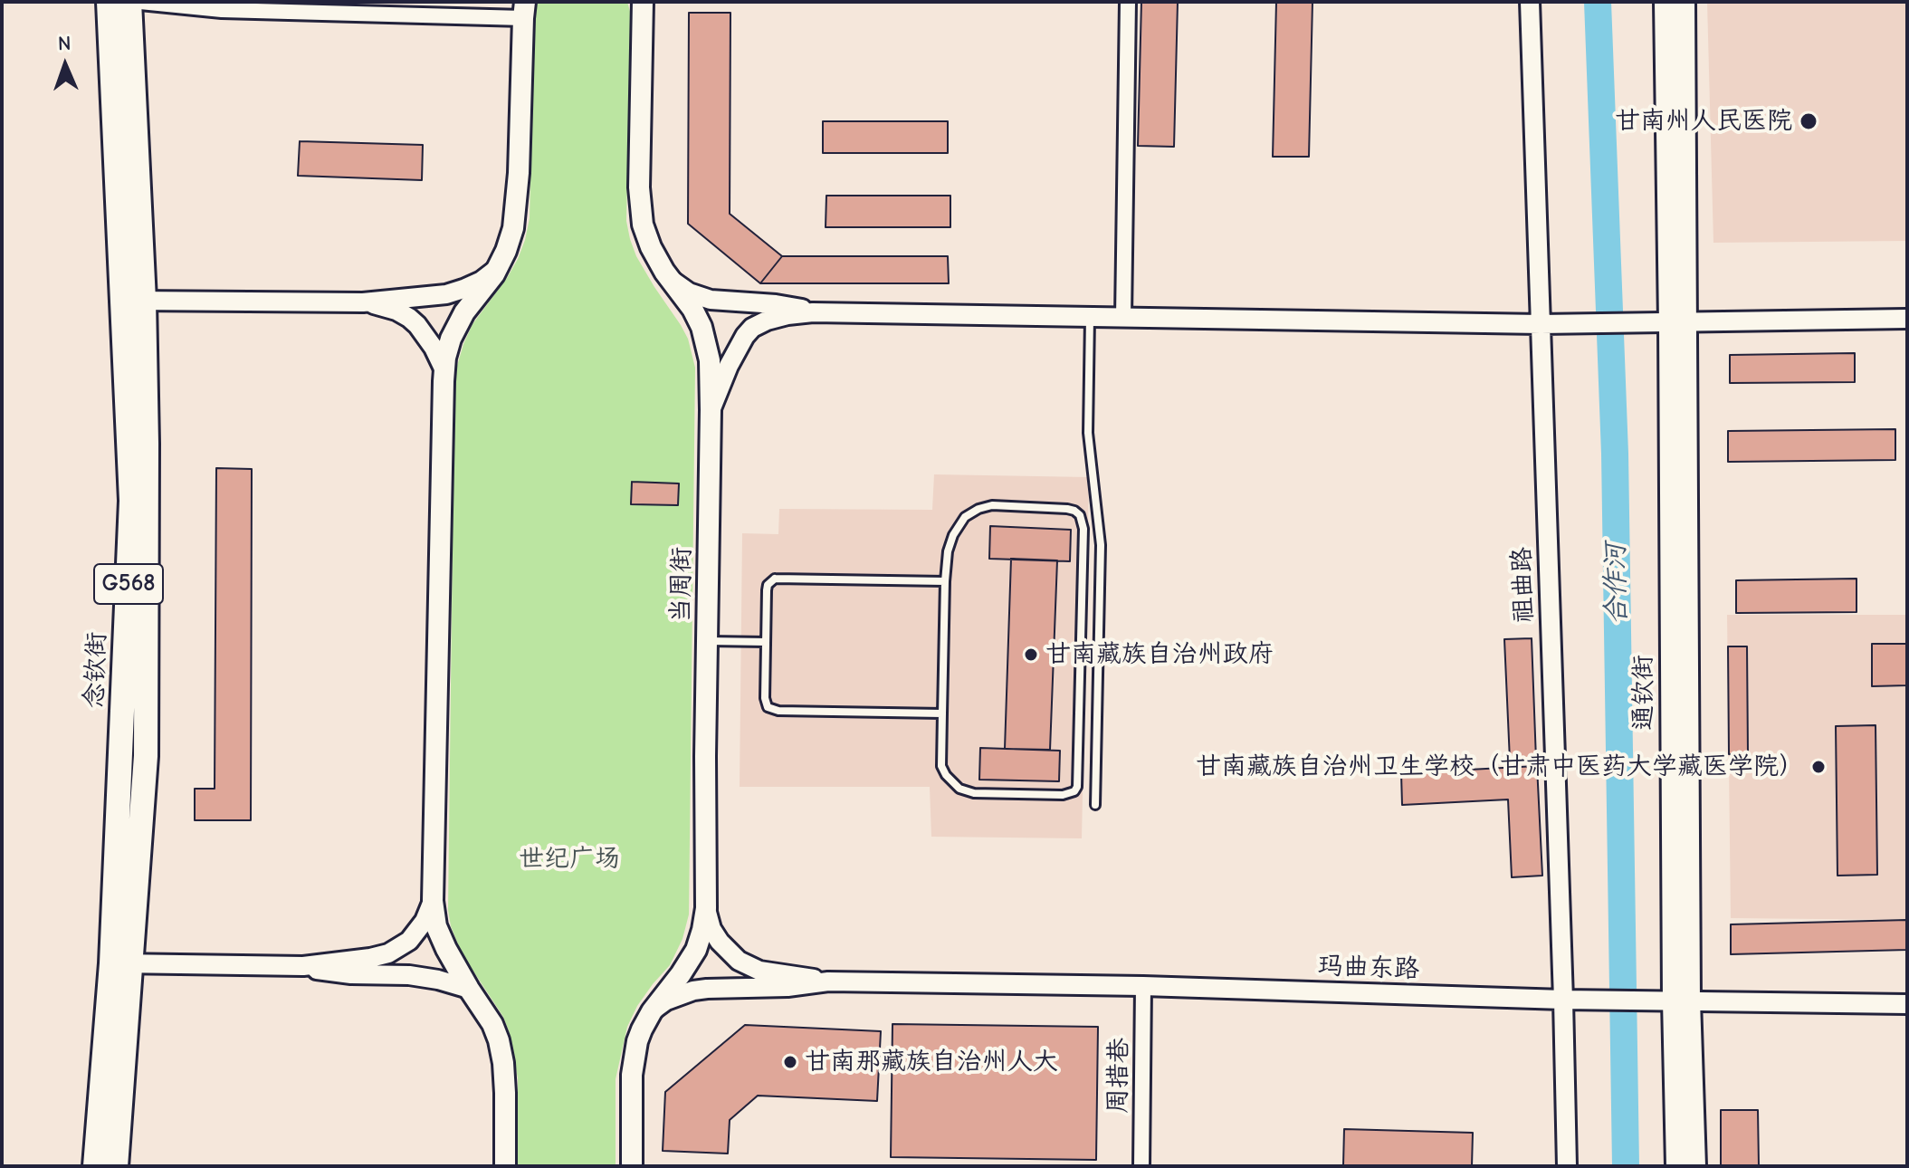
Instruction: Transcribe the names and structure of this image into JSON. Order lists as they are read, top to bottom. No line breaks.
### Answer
{"streets":{"highway":["G568","念钦街"],"main road":["当周街","通钦街"],"street":["祖曲路","玛曲东路","周措巷"]},"crossings":[["祖曲路","玛曲东路"],["通钦街","玛曲东路"],["玛曲东路","周措巷"]],"water":["合作河"],"parks":["世纪广场"],"places":["甘南州人民医院","甘南藏族自治州政府","甘南藏族自治州卫生学校（甘肃中医药大学藏医学院）","甘南那藏族自治州人大"],"north":"top"}
